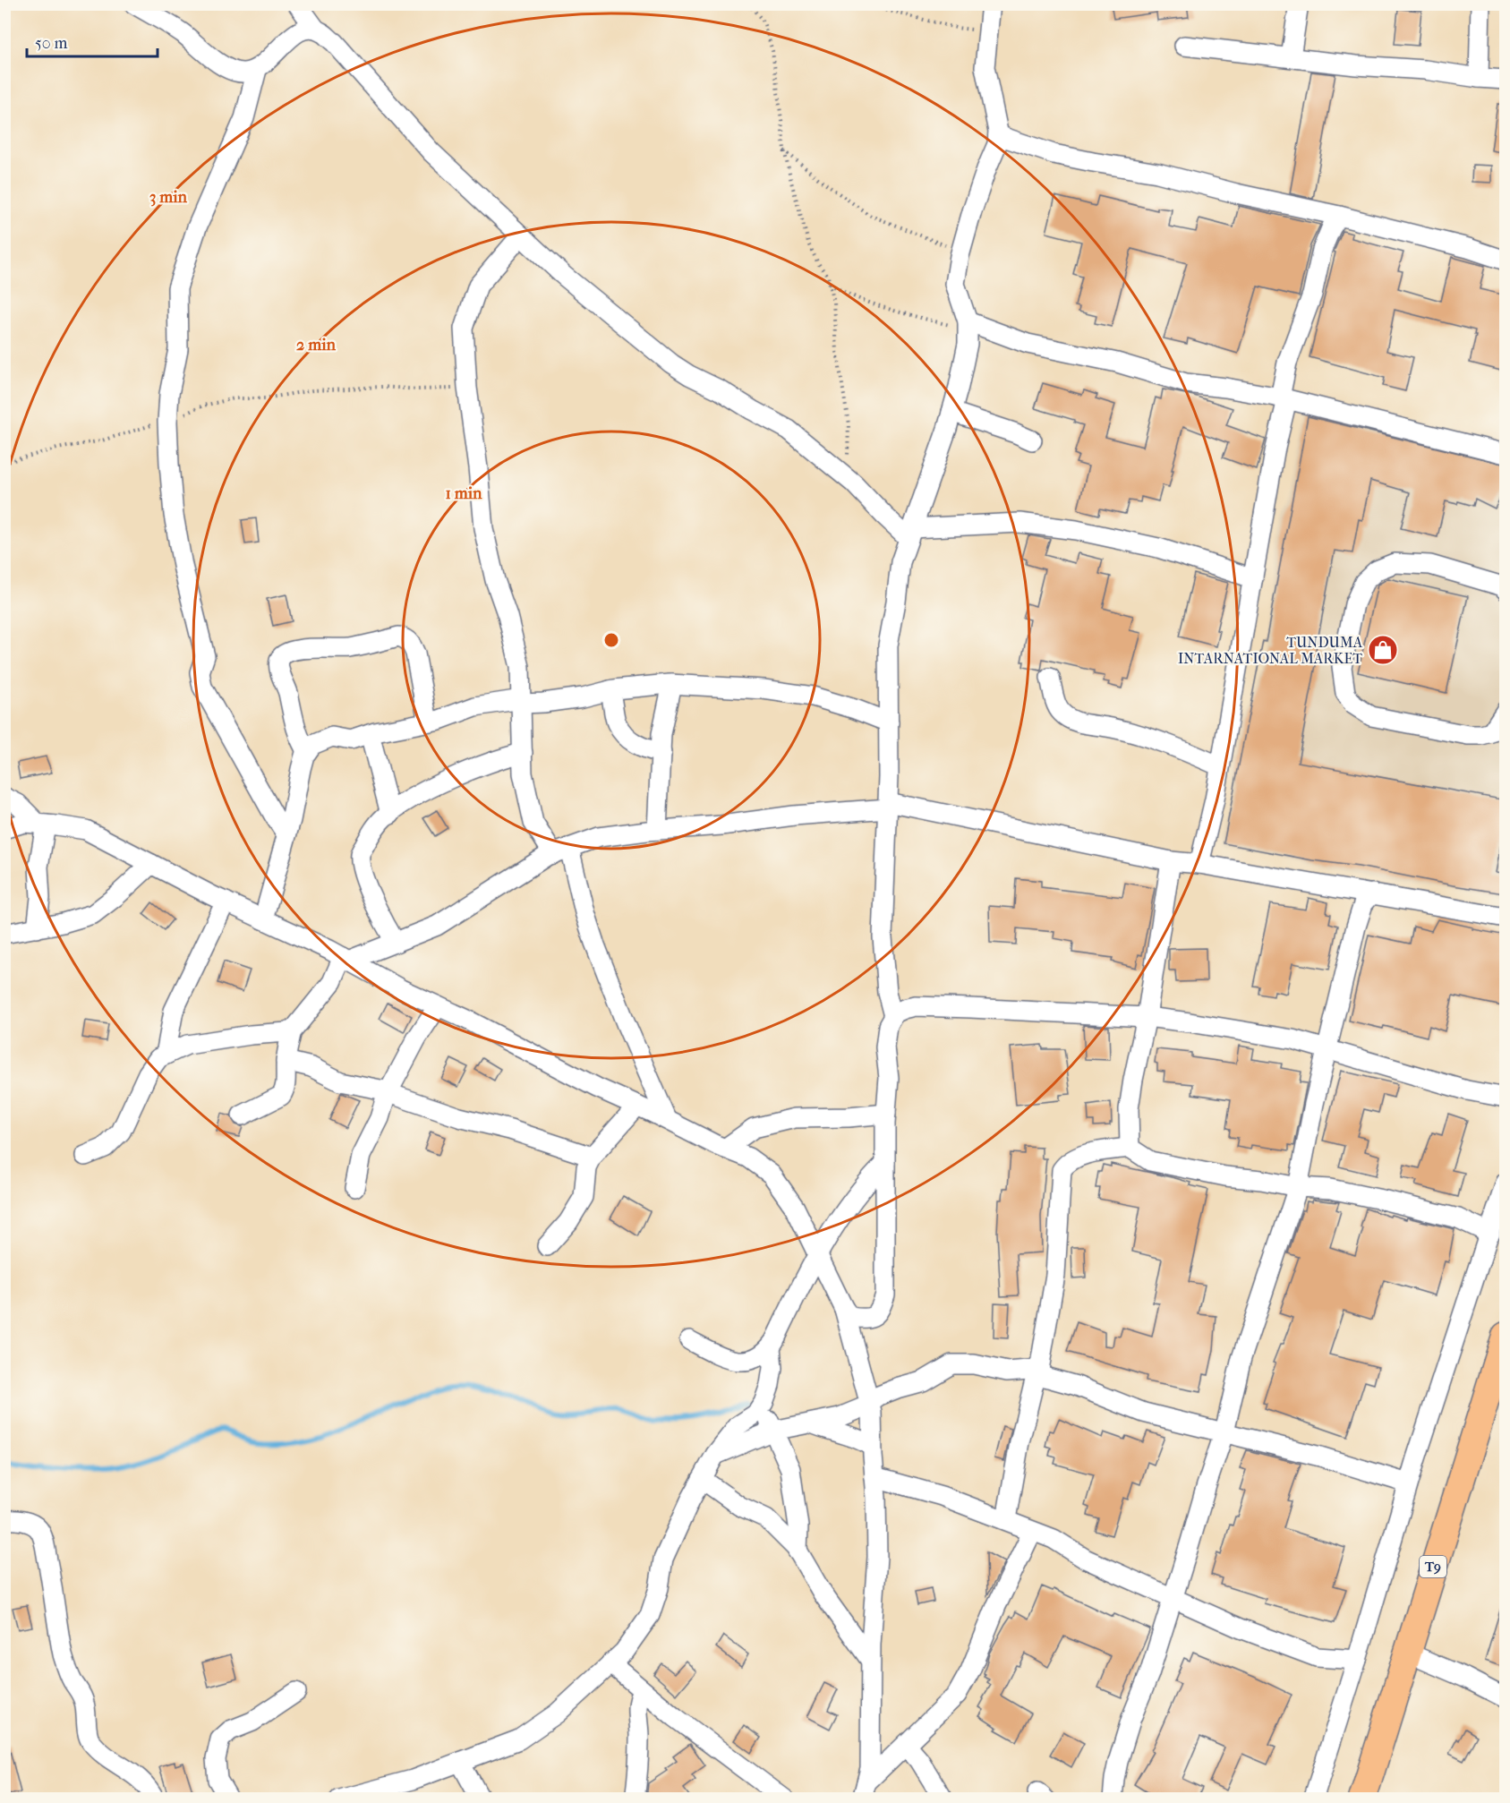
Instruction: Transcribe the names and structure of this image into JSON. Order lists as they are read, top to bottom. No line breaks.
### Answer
{"streets":{"highway":["T9"]},"places":{"shop":["TUNDUMA INTARNATIONAL MARKET"]},"scale_bar":"50 m","rings":["3 min","2 min","1 min"]}
